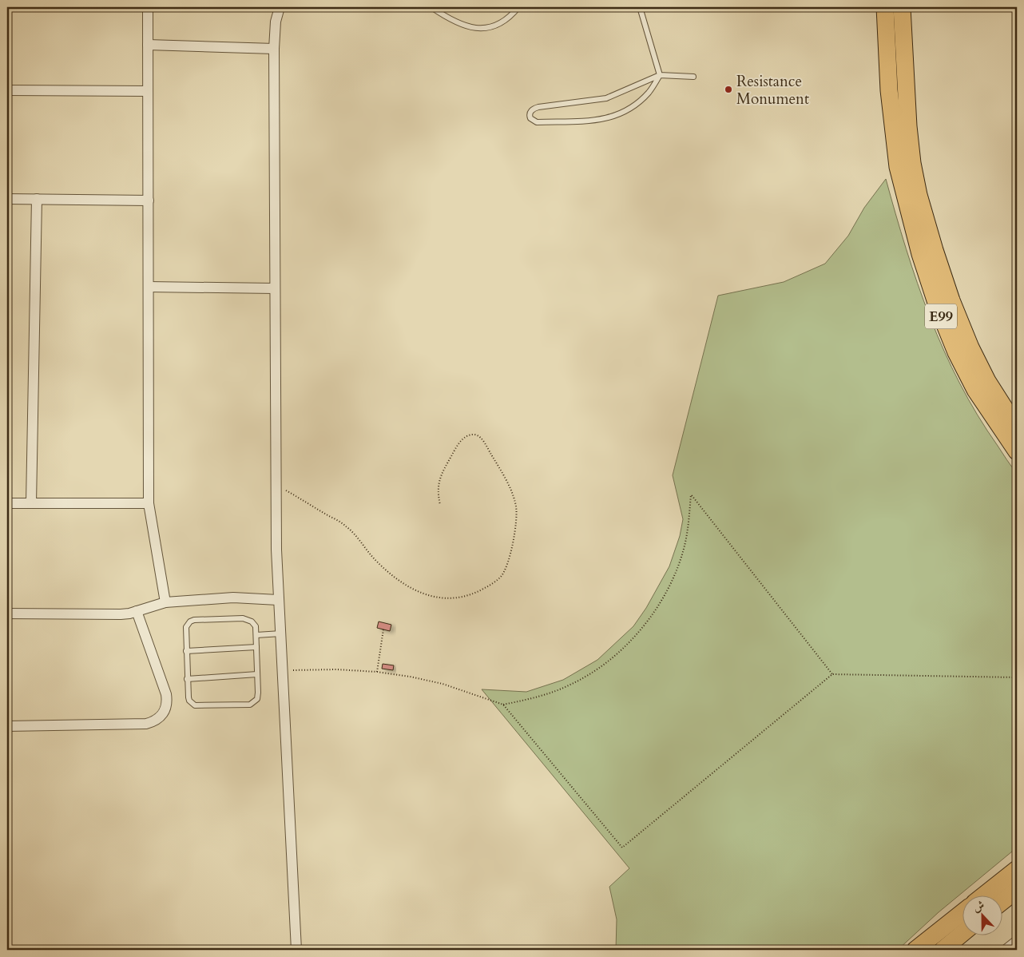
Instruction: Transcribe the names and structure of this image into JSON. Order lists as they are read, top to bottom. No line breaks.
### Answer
{"streets":{"highway":["E99"]},"places":["Resistance Monument"],"north":"top"}
